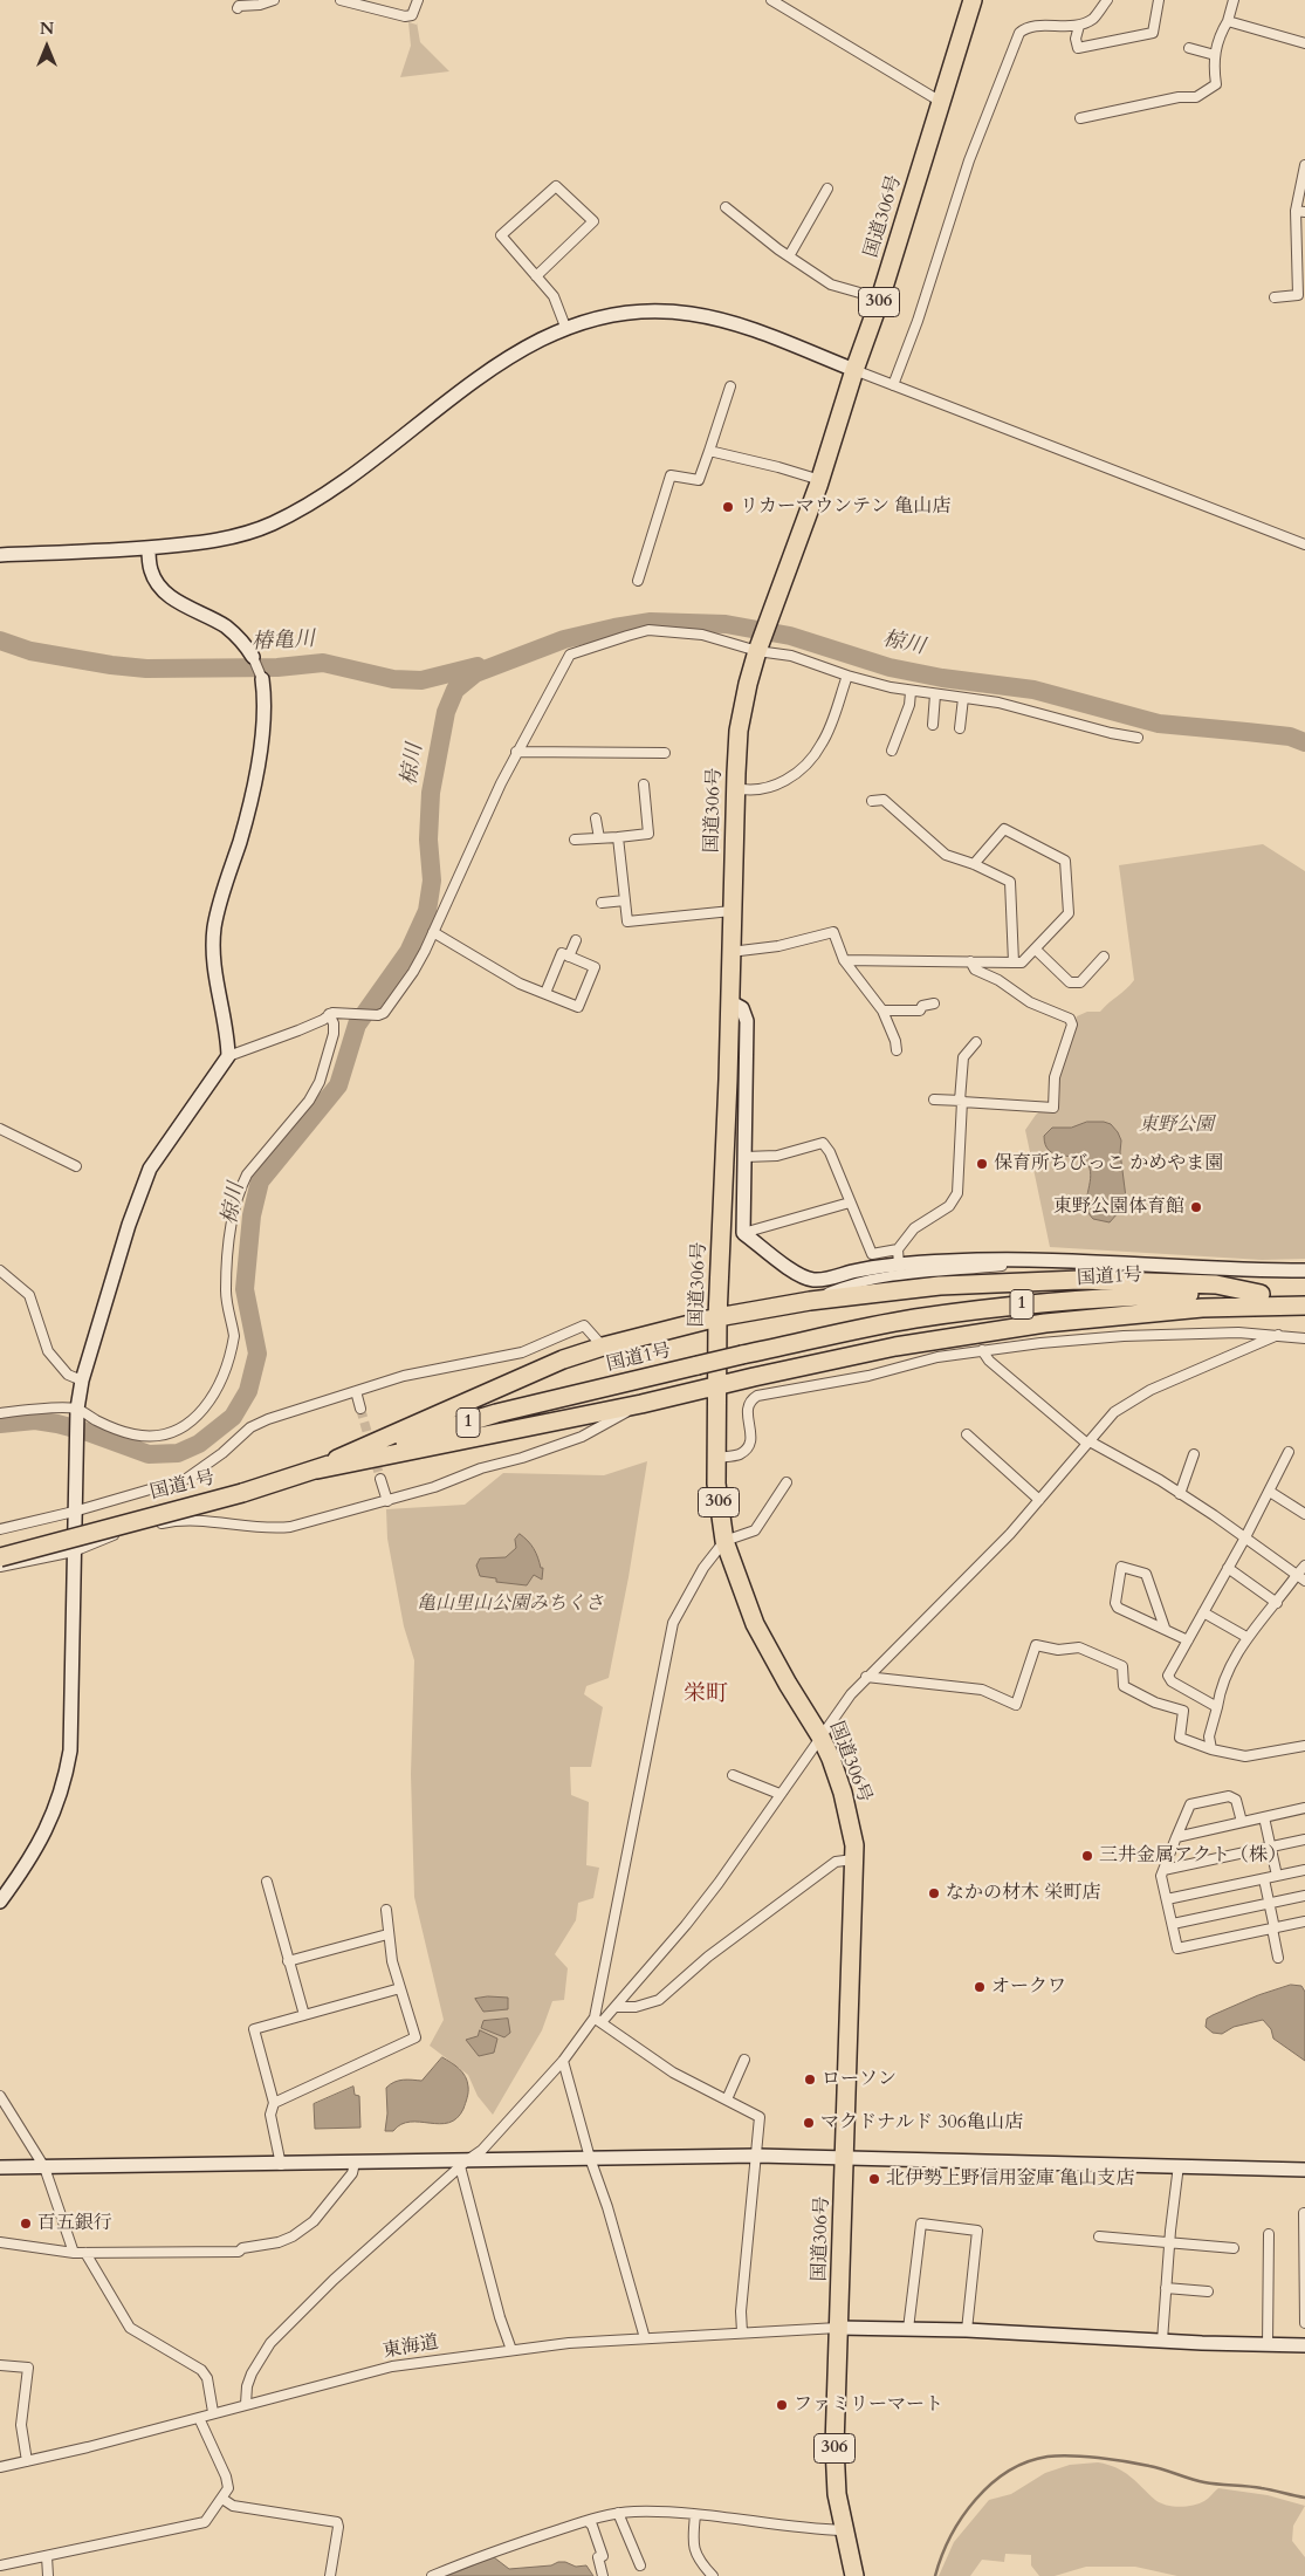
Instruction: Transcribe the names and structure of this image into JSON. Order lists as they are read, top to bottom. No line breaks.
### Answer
{"streets":{"highway":["国道306号","306","国道1号","1"],"street":["東海道"]},"crossings":[["国道306号","東海道"]],"districts":["栄町"],"water":["椿亀川","椋川"],"parks":["東野公園","亀山里山公園みちくさ"],"places":["リカーマウンテン 亀山店","保育所ちびっこ かめやま園","東野公園体育館","三井金属アクト（株）","なかの材木 栄町店","オークワ","ローソン","マクドナルド 306亀山店","北伊勢上野信用金庫 亀山支店","百五銀行","ファミリーマート"],"north":"top"}
